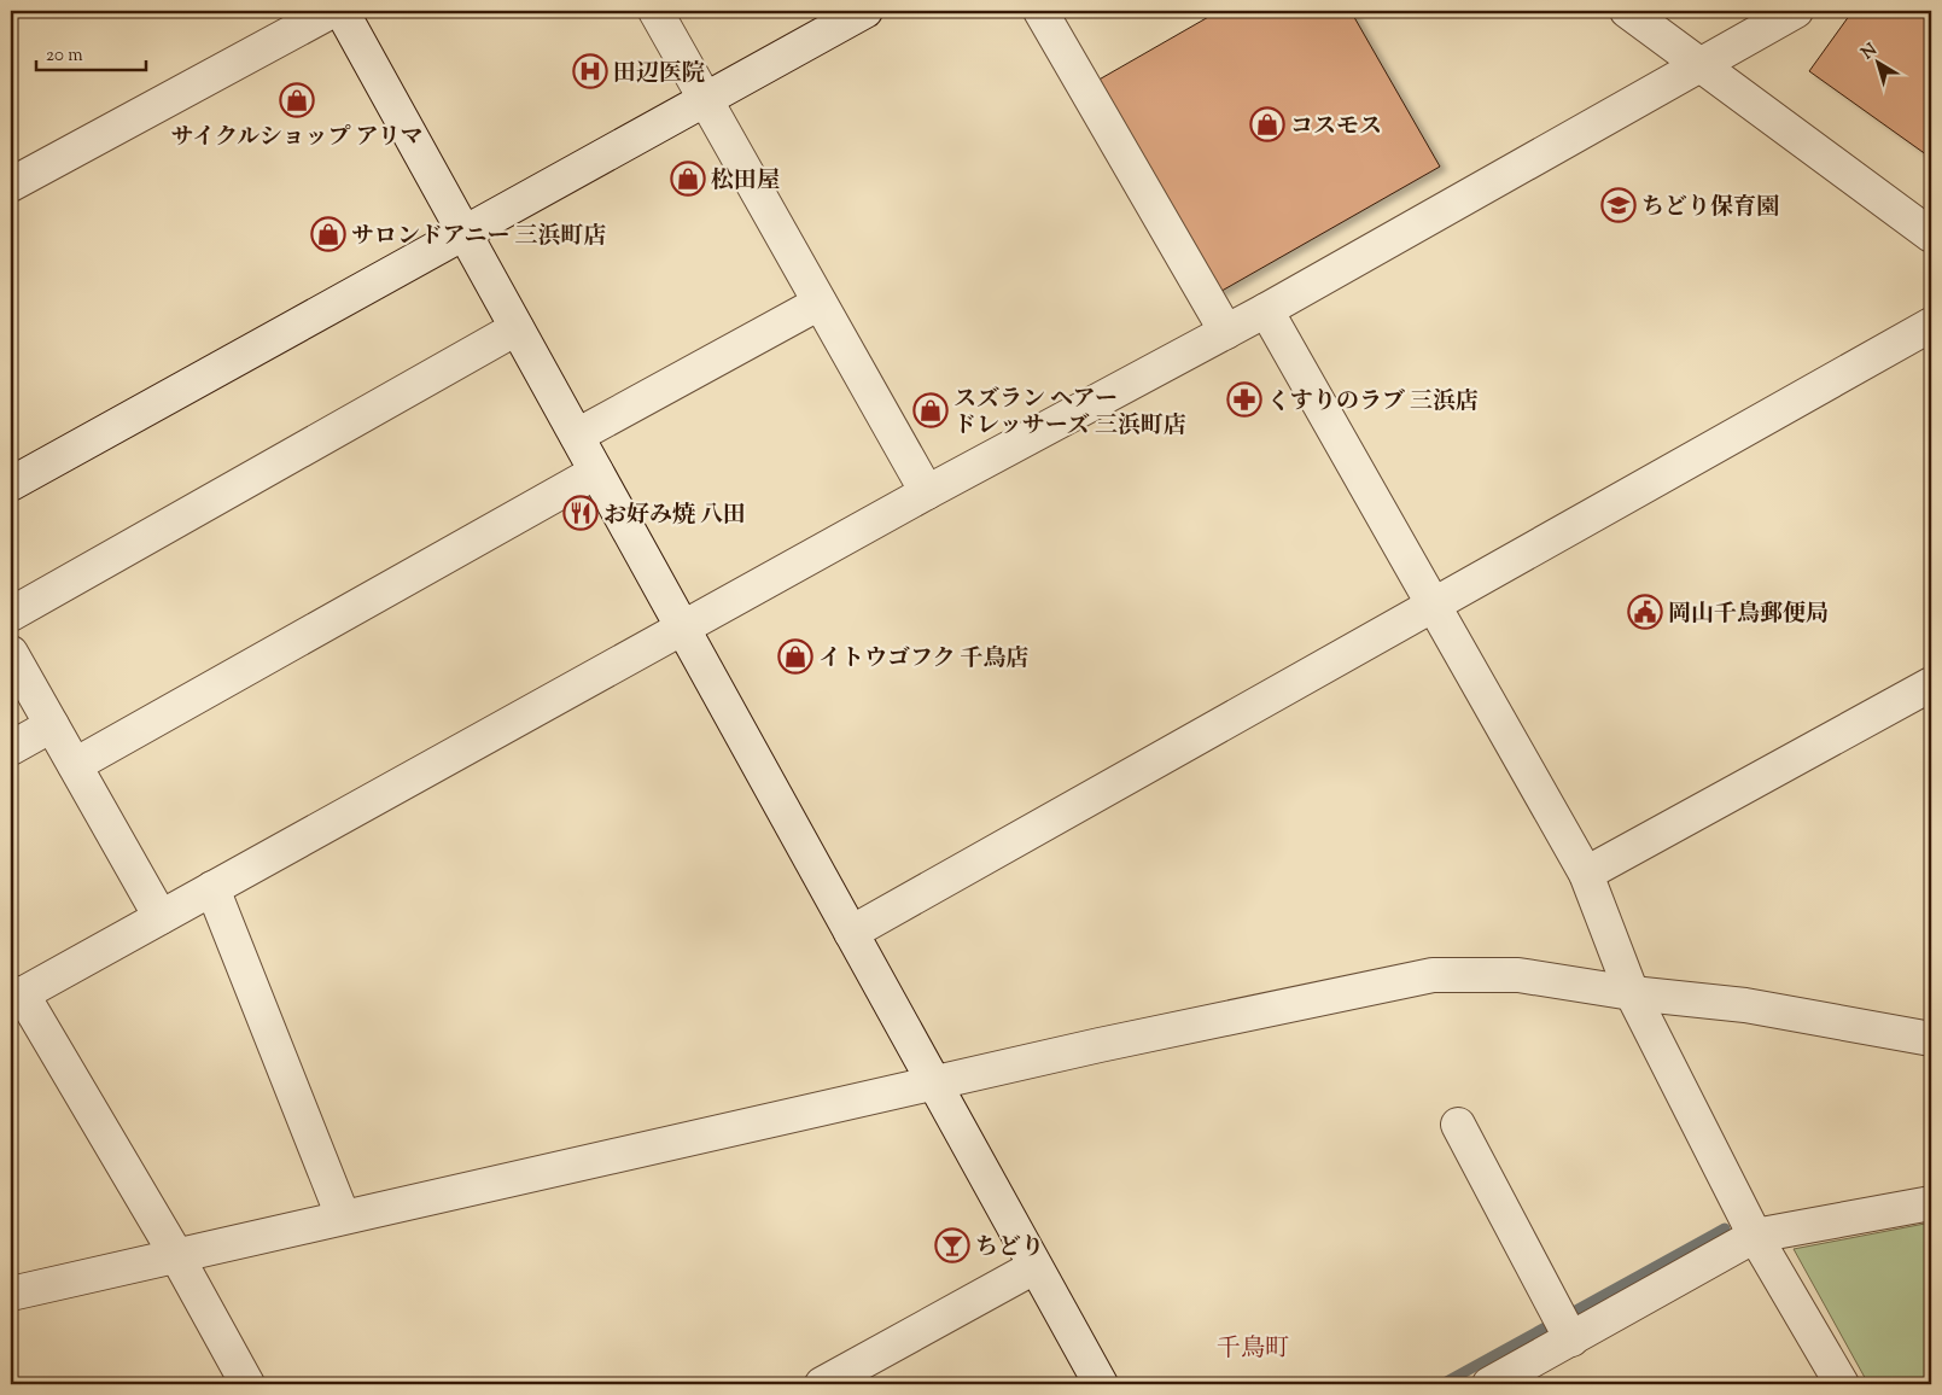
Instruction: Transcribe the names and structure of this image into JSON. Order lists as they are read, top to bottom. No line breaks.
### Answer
{"districts":["千鳥町"],"places":{"hospital":["田辺医院"],"shop":["サイクルショップ アリマ","コスモス","松田屋","サロンドアニー 三浜町店","スズラン ヘアー ドレッサーズ 三浜町店","イトウゴフク 千鳥店"],"school or university":["ちどり保育園"],"pharmacy":["くすりのラブ 三浜店"],"restaurant":["お好み焼 八田"],"public building":["岡山千鳥郵便局"],"bar":["ちどり"]},"scale_bar":"20 m","north":"top left"}
